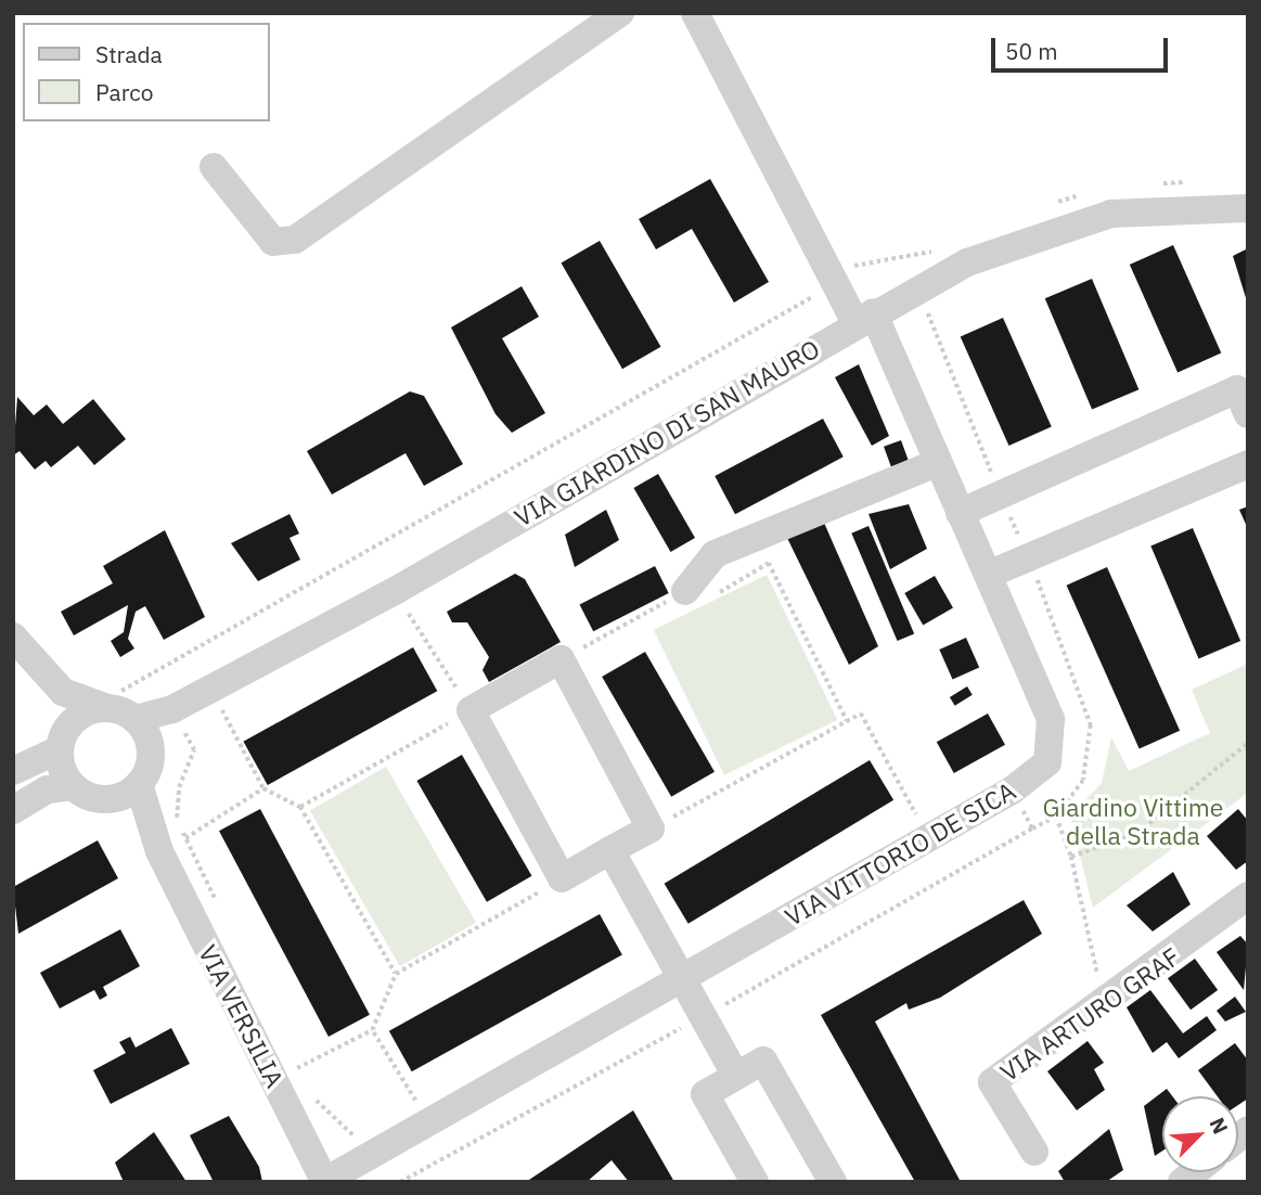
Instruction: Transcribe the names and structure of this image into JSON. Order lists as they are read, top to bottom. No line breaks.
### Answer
{"streets":{"street":["VIA GIARDINO DI SAN MAURO","VIA VITTORIO DE SICA","VIA ARTURO GRAF","VIA VERSILIA"]},"crossings":[["VIA GIARDINO DI SAN MAURO","VIA VITTORIO DE SICA"],["VIA VITTORIO DE SICA","VIA VERSILIA"]],"parks":["Giardino Vittime della Strada"],"legend":["Strada","Parco"],"scale_bar":"50 m","north":"top right"}
